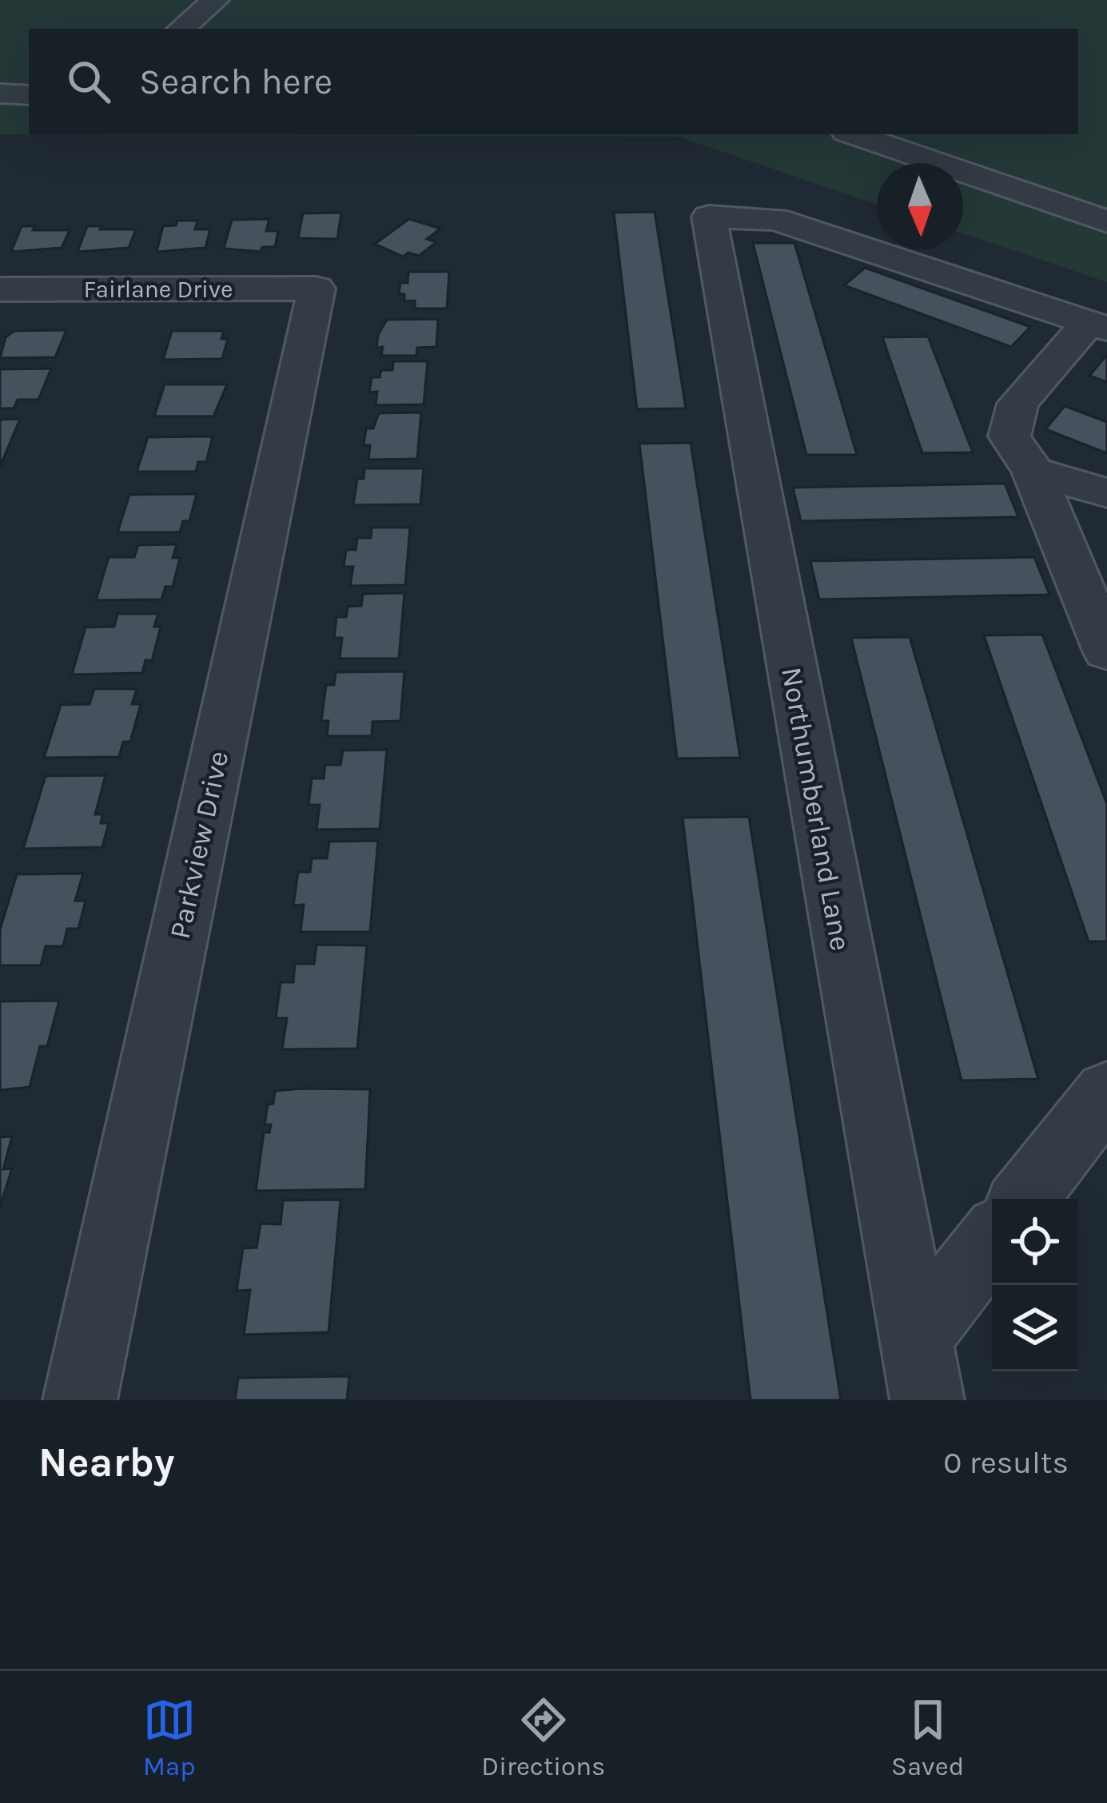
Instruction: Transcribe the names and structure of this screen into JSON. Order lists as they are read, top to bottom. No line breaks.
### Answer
{"streets":{"street":["Fairlane Drive","Northumberland Lane","Parkview Drive"]},"crossings":[["Fairlane Drive","Parkview Drive"]],"north":"bottom","page":{"search":"Search here","heading":["Nearby","0 results"],"nav":["Map","Directions","Saved"]}}
